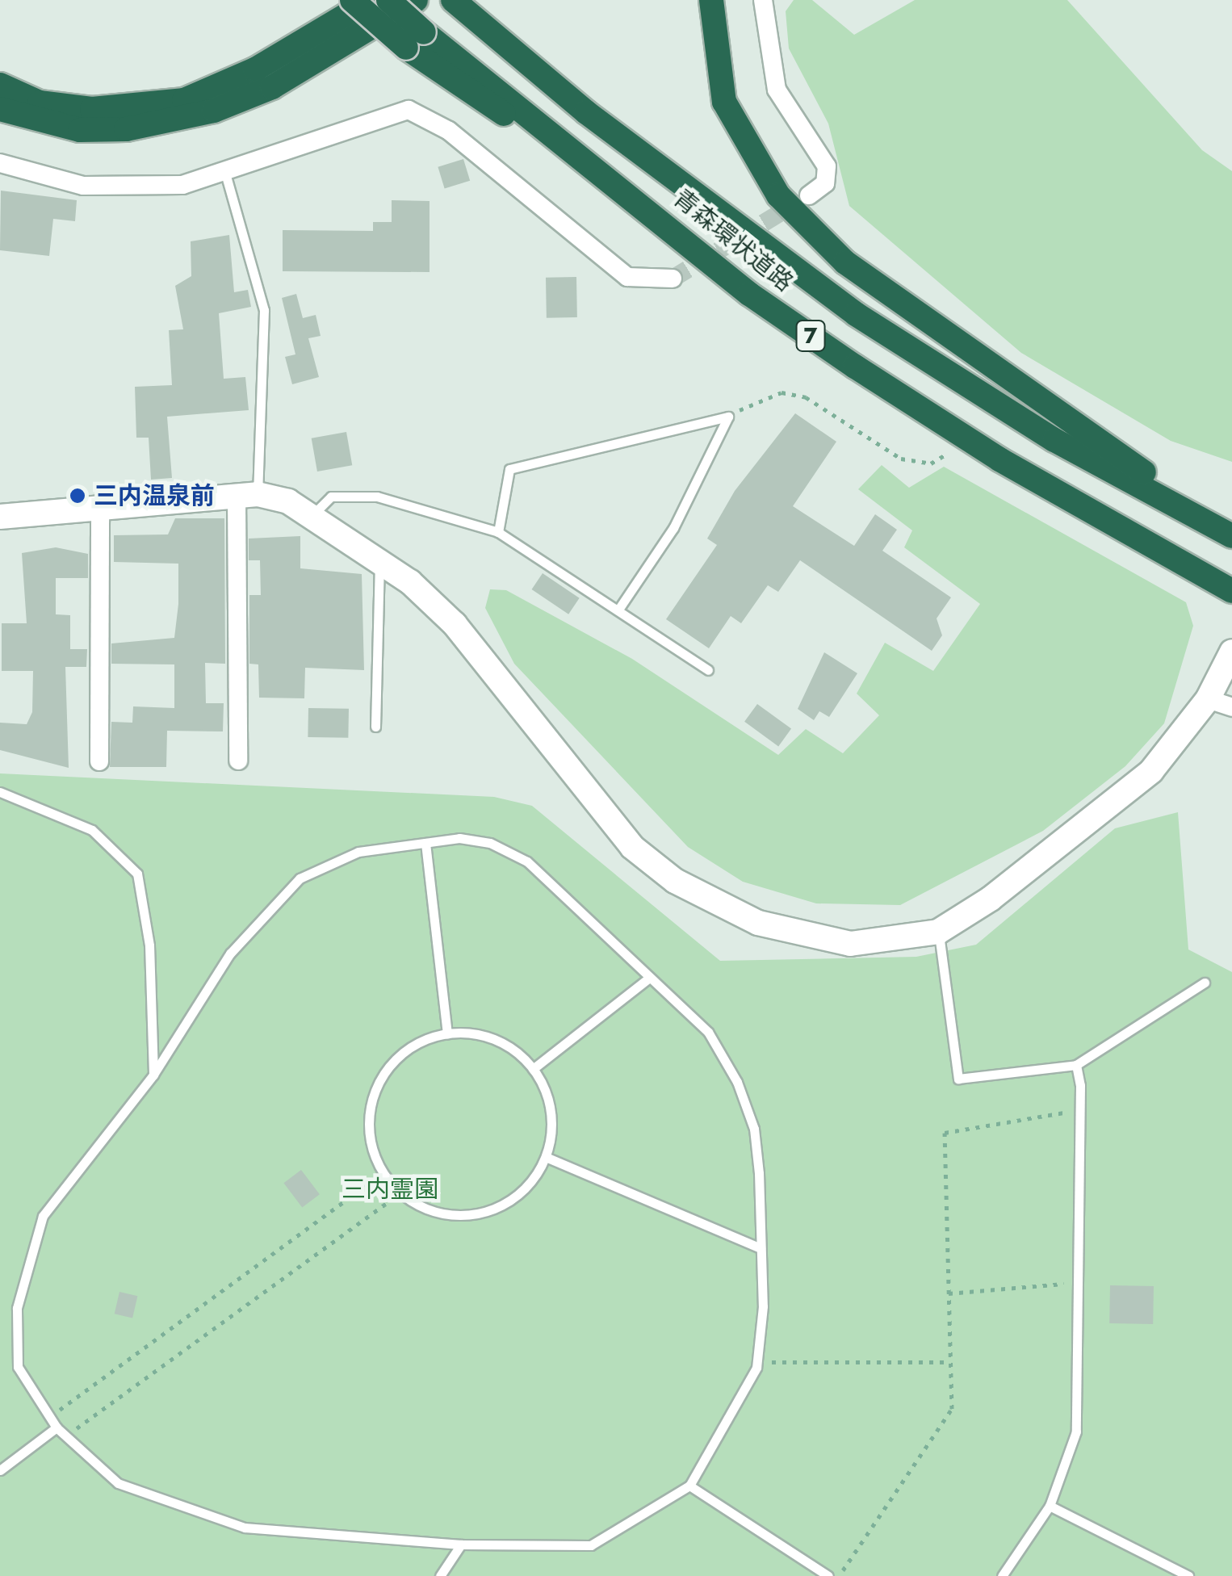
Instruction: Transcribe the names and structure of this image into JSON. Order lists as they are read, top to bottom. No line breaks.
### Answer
{"streets":{"highway":["青森環状道路","7"]},"parks":["三内霊園"],"places":["三内温泉前"]}
